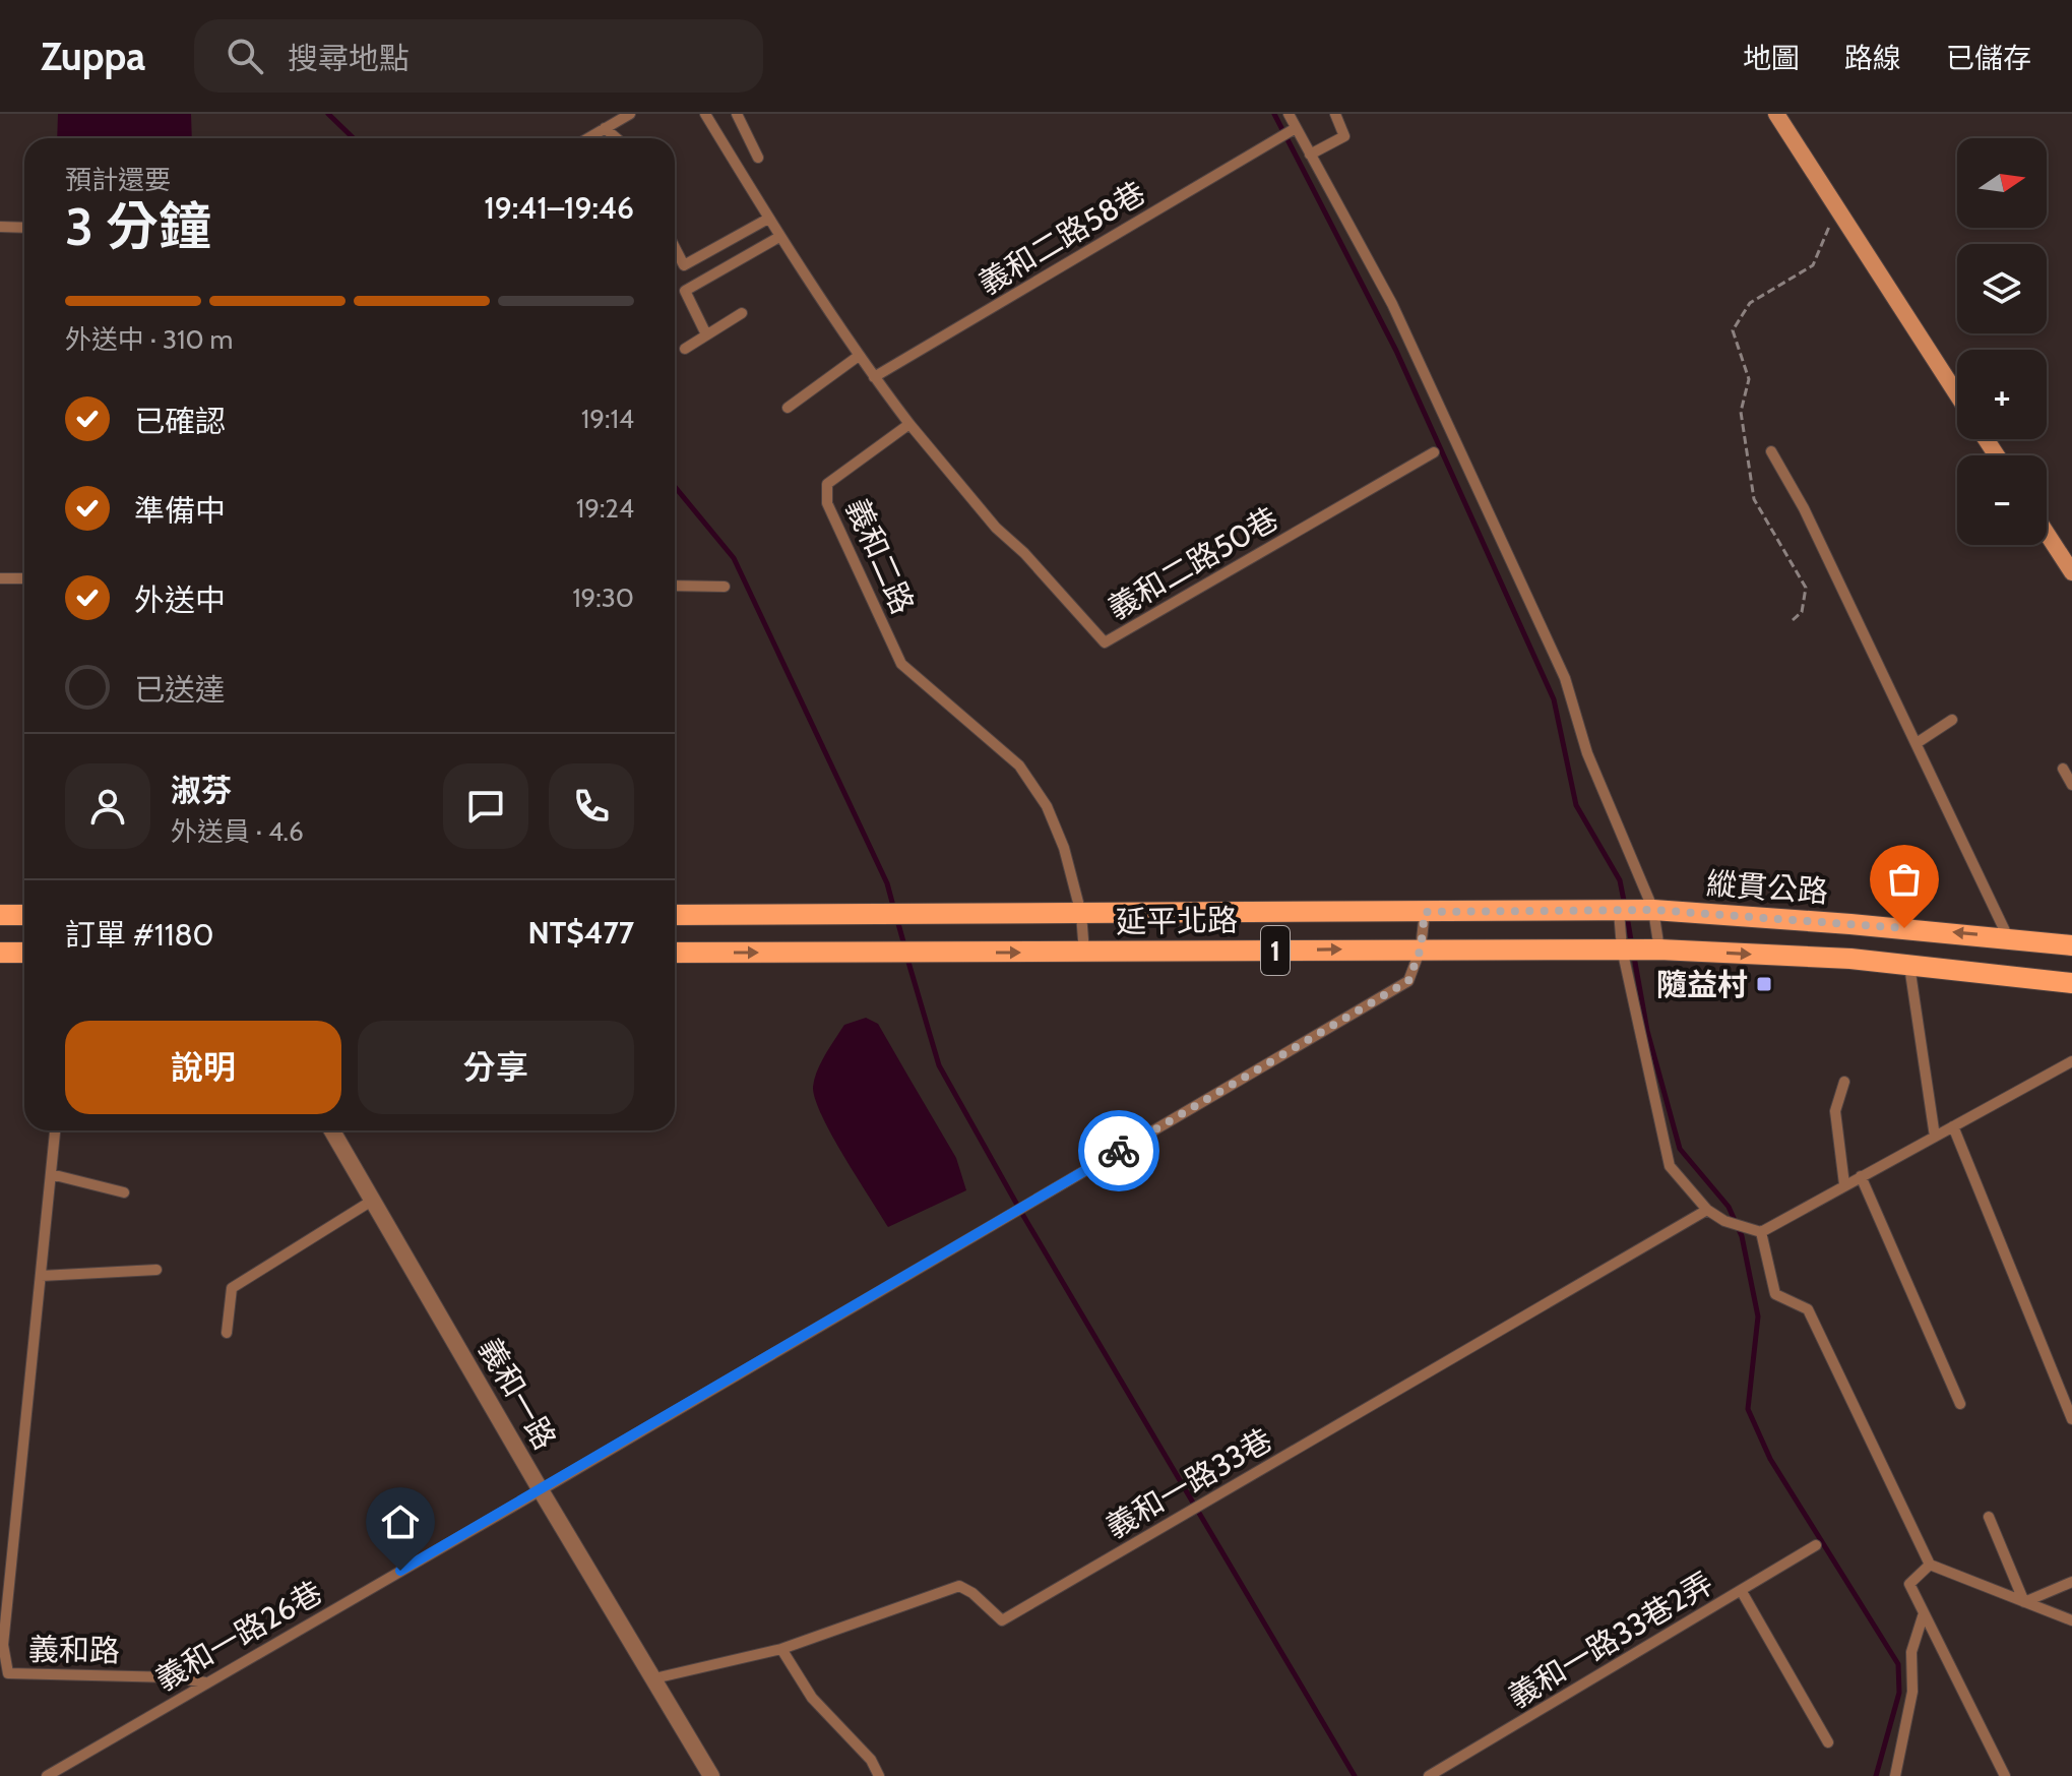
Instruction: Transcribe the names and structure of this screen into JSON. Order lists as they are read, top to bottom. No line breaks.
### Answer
{"streets":{"main road":["縱貫公路","延平北路","1"],"street":["義和一路"],"lane":["義和二路58巷","義和二路","義和二路50巷","義和一路33巷","義和一路26巷","義和一路33巷2弄","義和路"]},"crossings":[["義和二路","義和二路50巷"],["義和二路","延平北路"],["縱貫公路","1"],["延平北路","1"],["延平北路","義和一路26巷"],["義和一路","義和一路33巷"],["義和一路","義和一路26巷"],["義和一路26巷","義和路"]],"places":{"transit":["隨益村"]},"north":"right","page":{"header":"Zuppa","search":"搜尋地點","nav":["地圖","路線","已儲存"],"map_buttons":["+","−"],"heading":["3 分鐘","預計還要","19:41–19:46"],"panel":["淑芬","外送員 · 4.6","訂單 #1180","NT$477"],"bar":"外送中 · 310 m","list":[["已確認","19:14"],["準備中","19:24"],["外送中","19:30"],"已送達"],"buttons":["說明","分享"]}}
